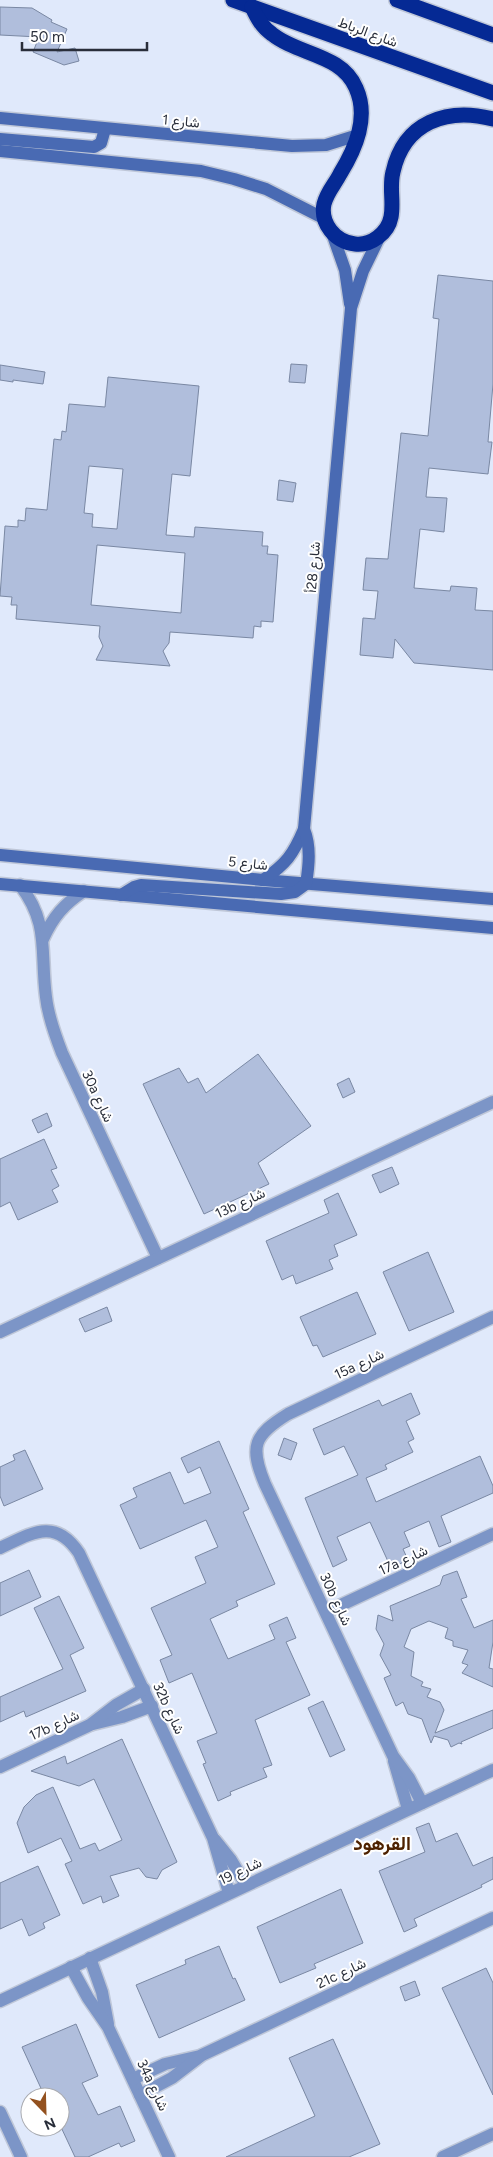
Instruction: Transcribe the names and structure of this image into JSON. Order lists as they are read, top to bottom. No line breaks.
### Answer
{"streets":{"highway":["شارع الرباط"],"street":["شارع 1","شارع 28أ","شارع 5","30a شارع","13b شارع","15a شارع","17a شارع","30b شارع","32b شارع","17b شارع","شارع 19","21c شارع","34a شارع"]},"crossings":[["شارع 28أ","شارع 5"],["30a شارع","13b شارع"],["15a شارع","30b شارع"],["17a شارع","30b شارع"],["32b شارع","17b شارع"],["32b شارع","شارع 19"],["شارع 19","34a شارع"],["21c شارع","34a شارع"]],"districts":["القرهود"],"scale_bar":"50 m","north":"bottom right"}
